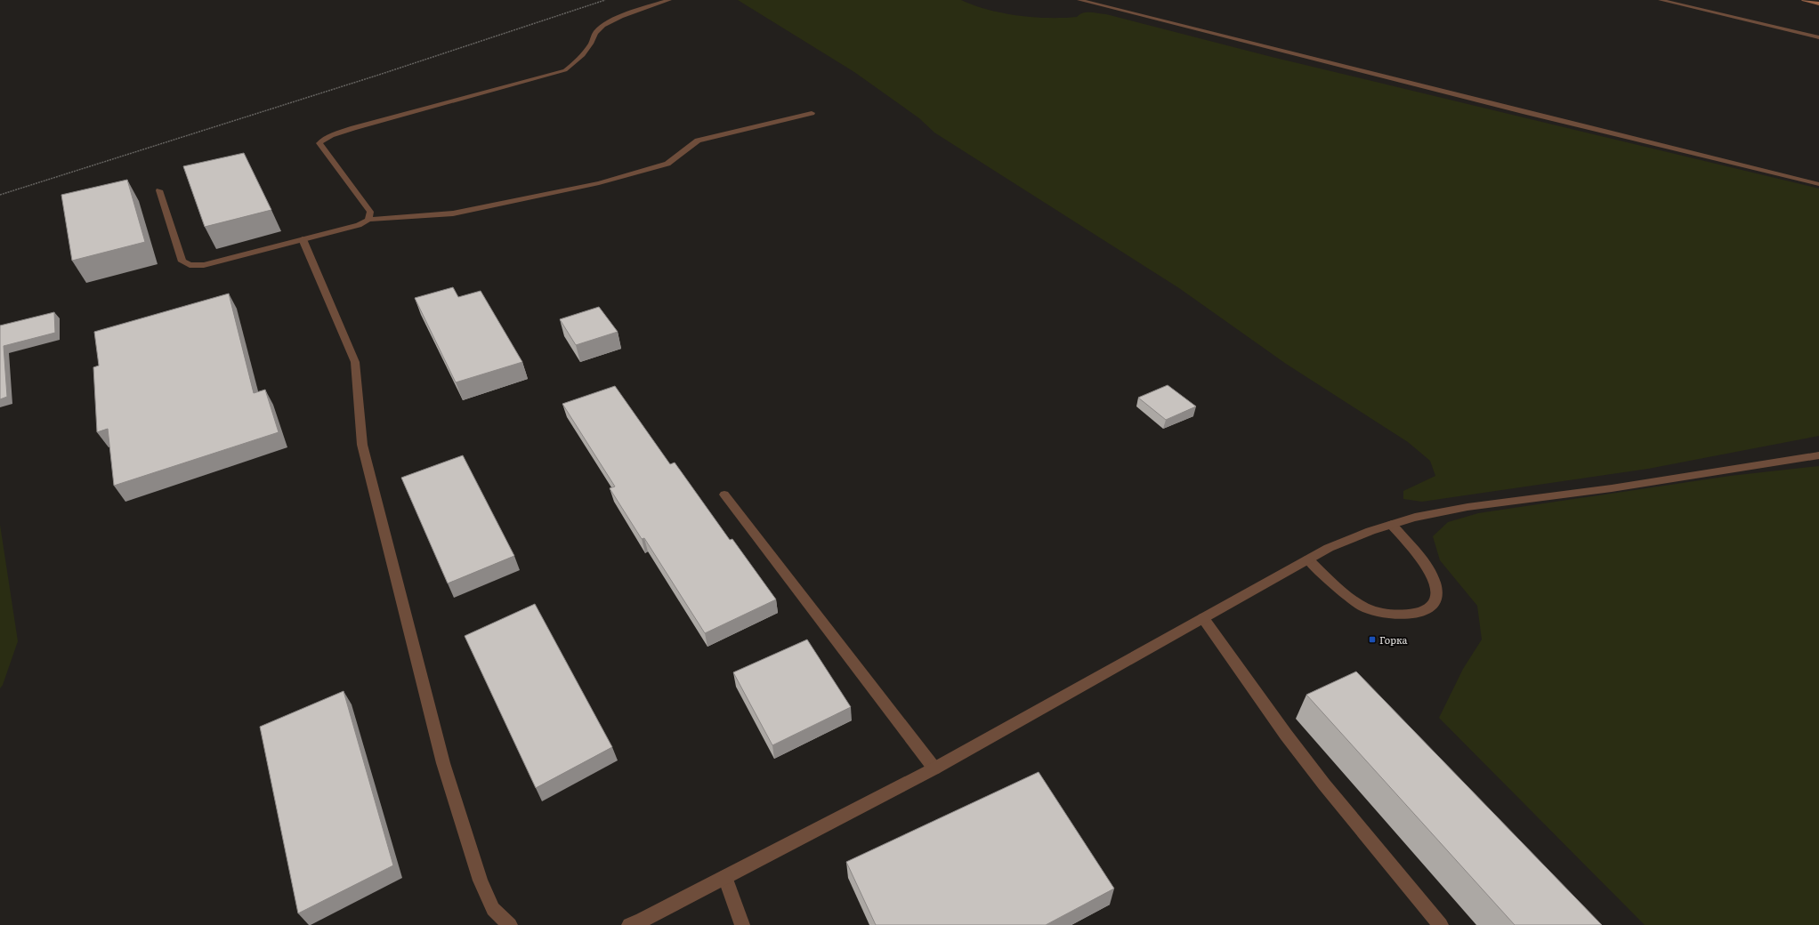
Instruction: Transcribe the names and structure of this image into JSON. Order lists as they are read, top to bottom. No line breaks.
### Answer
{"places":{"transit":["Горка"]}}
